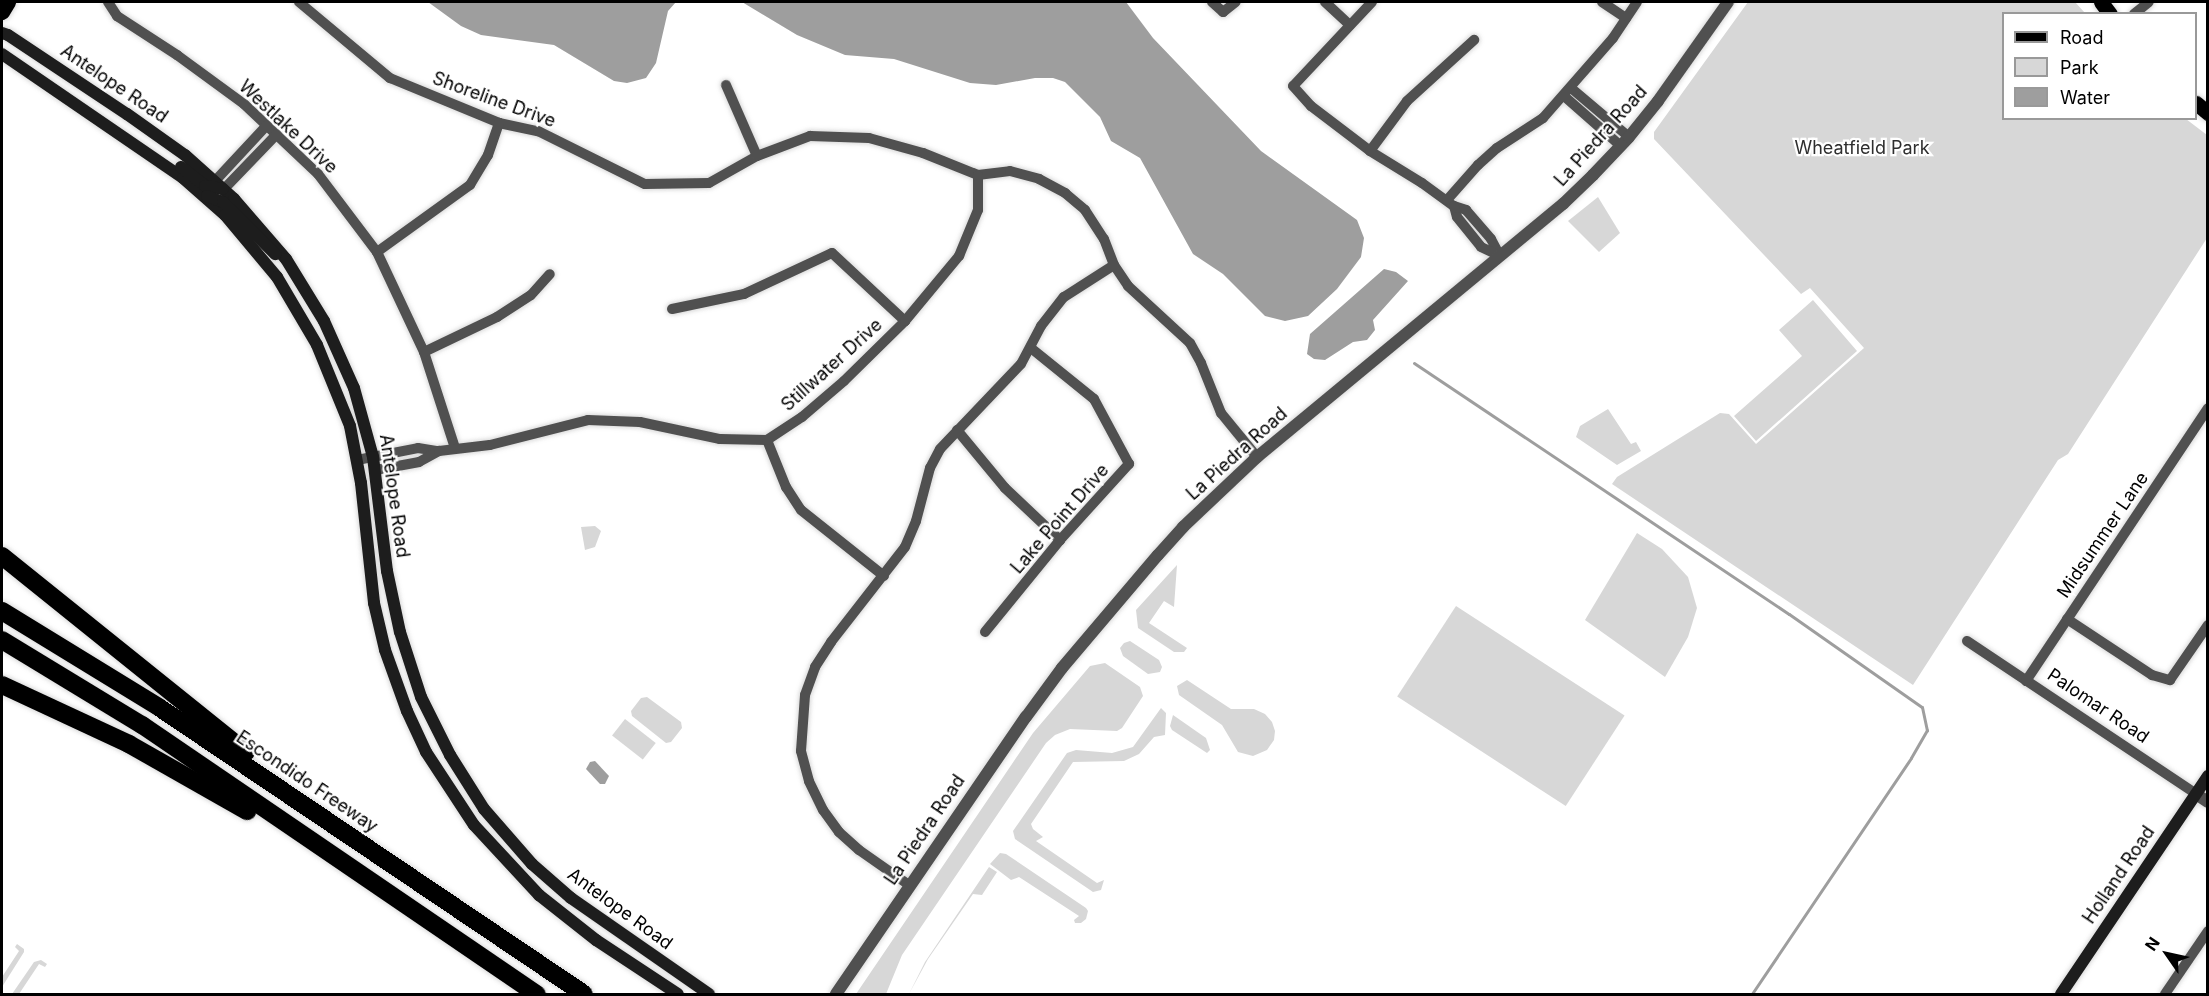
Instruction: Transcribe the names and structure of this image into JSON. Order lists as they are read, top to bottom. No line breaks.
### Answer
{"streets":{"highway":["Escondido Freeway"],"main road":["Antelope Road","Holland Road"],"street":["Shoreline Drive","Westlake Drive","La Piedra Road","Stillwater Drive","Lake Point Drive","Midsummer Lane","Palomar Road"]},"crossings":[["Shoreline Drive","La Piedra Road"],["Shoreline Drive","Stillwater Drive"],["Midsummer Lane","Palomar Road"],["Palomar Road","Holland Road"]],"parks":["Wheatfield Park"],"legend":["Road","Park","Water"],"north":"top left"}
